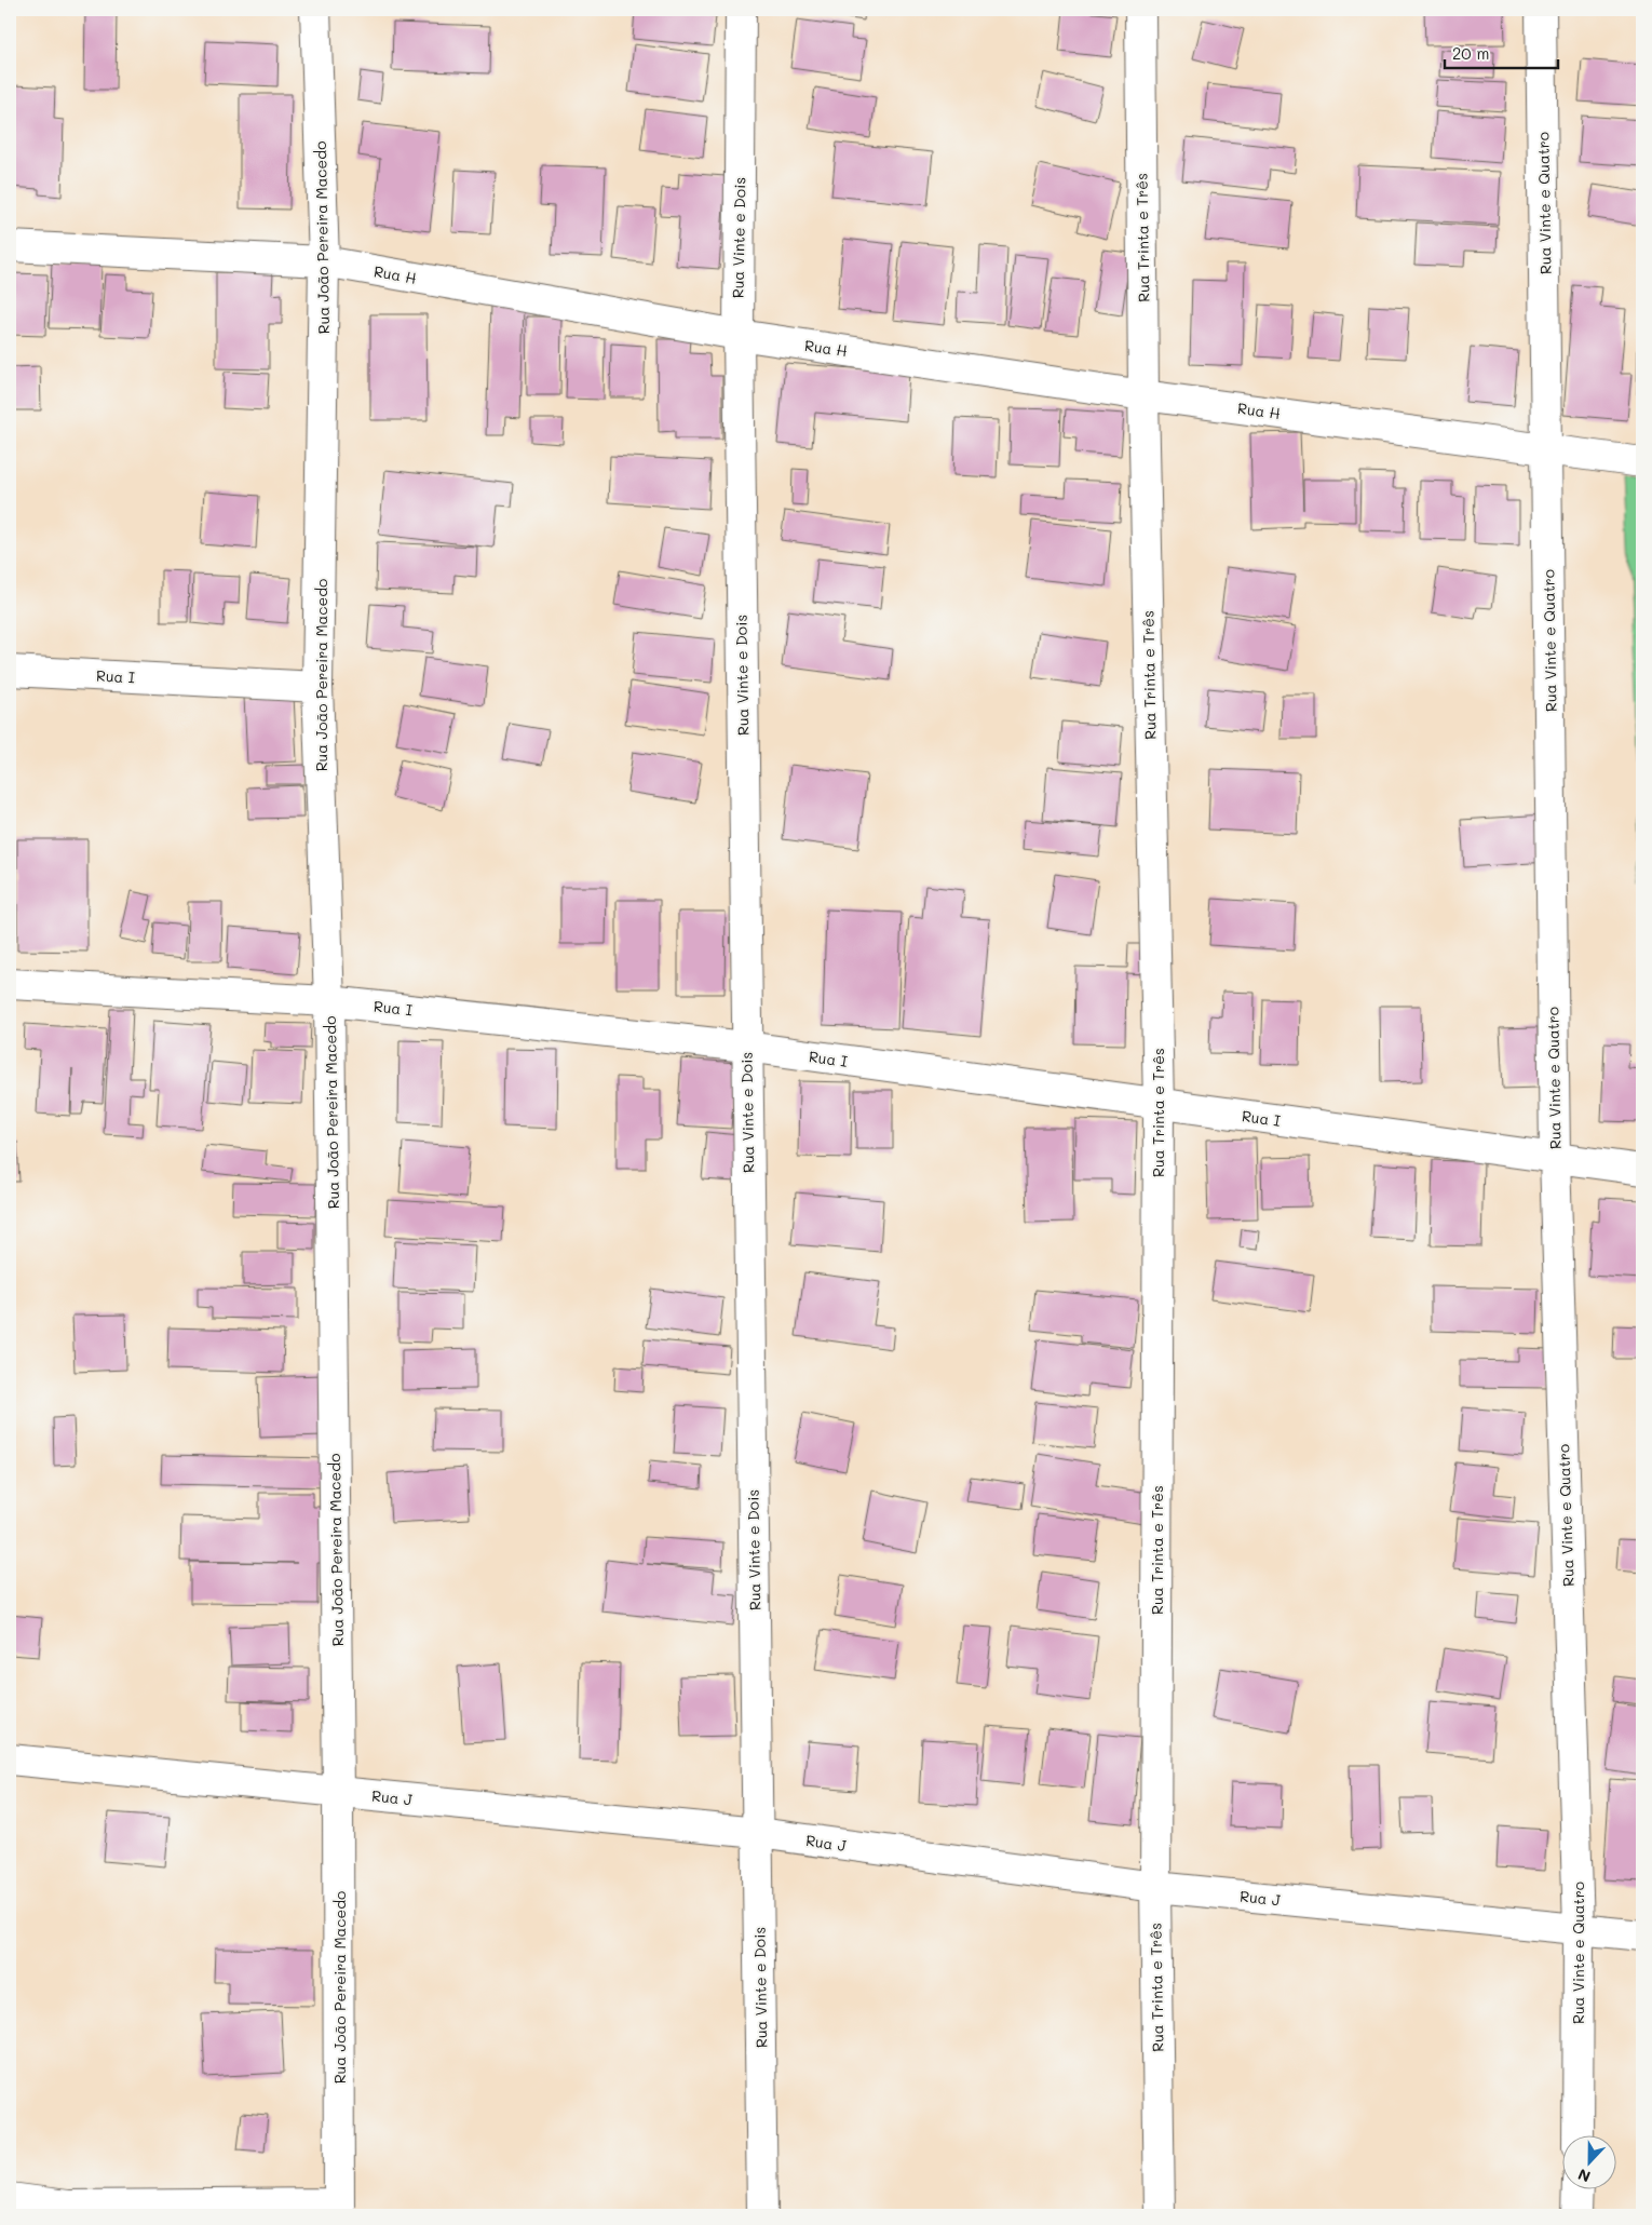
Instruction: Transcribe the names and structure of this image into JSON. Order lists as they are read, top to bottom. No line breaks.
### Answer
{"streets":{"street":["Rua Vinte e Quatro","Rua João Pereira Macedo","Rua Vinte e Dois","Rua Trinta e Três","Rua H","Rua I","Rua J"]},"crossings":[["Rua Vinte e Quatro","Rua H"],["Rua Vinte e Quatro","Rua I"],["Rua Vinte e Quatro","Rua J"],["Rua João Pereira Macedo","Rua H"],["Rua João Pereira Macedo","Rua I"],["Rua João Pereira Macedo","Rua J"],["Rua Vinte e Dois","Rua H"],["Rua Vinte e Dois","Rua I"],["Rua Vinte e Dois","Rua J"],["Rua Trinta e Três","Rua H"],["Rua Trinta e Três","Rua I"],["Rua Trinta e Três","Rua J"]],"scale_bar":"20 m","north":"bottom"}
